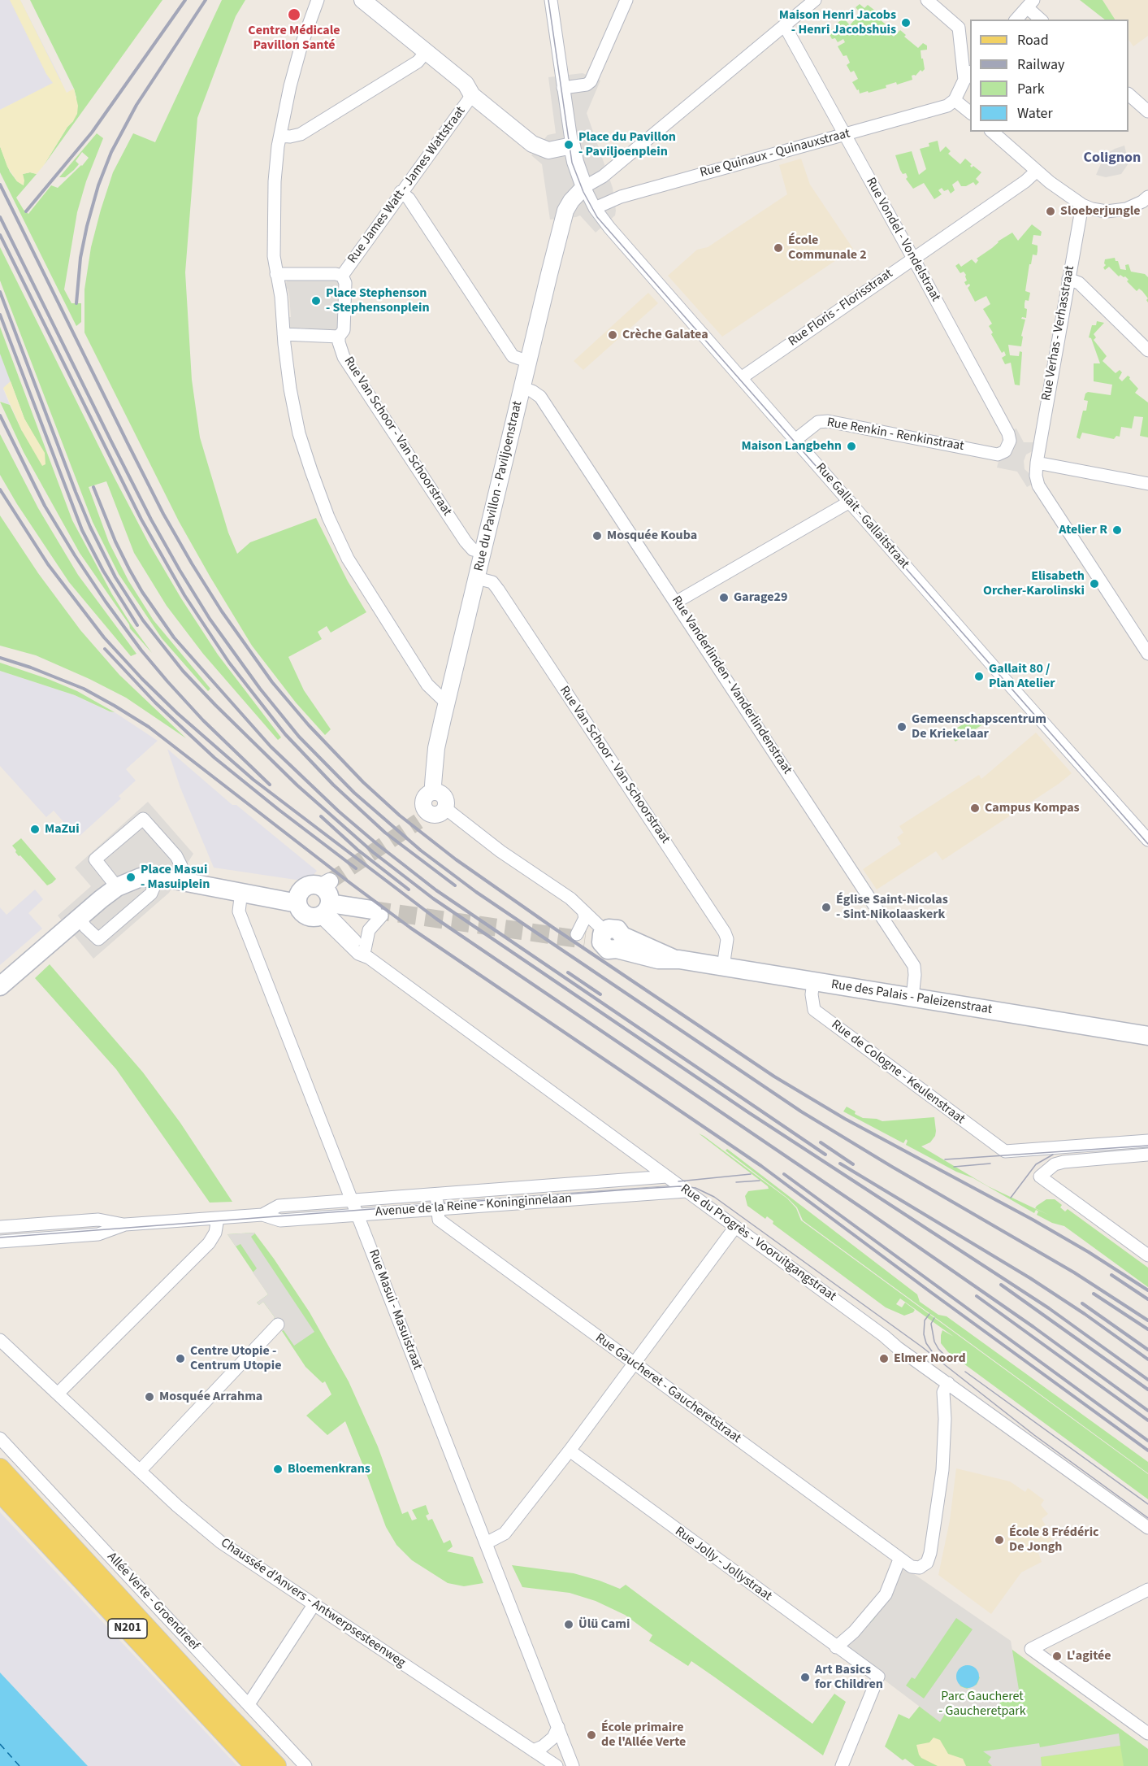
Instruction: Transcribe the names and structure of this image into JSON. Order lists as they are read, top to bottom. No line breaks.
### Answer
{"streets":{"main road":["Rue des Palais - Paleizenstraat","Allée Verte - Groendreef","N201"],"street":["Rue Quinaux - Quinauxstraat","Rue James Watt - James Wattstraat","Rue Vondel - Vondelstraat","Rue Floris - Florisstraat","Rue Verhas - Verhasstraat","Rue Renkin - Renkinstraat","Rue Van Schoor - Van Schoorstraat","Rue du Pavillon - Paviljoenstraat","Rue Gallait - Gallaitstraat","Rue Vanderlinden - Vanderlindenstraat","Rue de Cologne - Keulenstraat","Avenue de la Reine - Koninginnelaan","Rue du Progrès - Vooruitgangstraat","Rue Masui - Masuistraat","Rue Gaucheret - Gaucheretstraat","Rue Jolly - Jollystraat","Chaussée d'Anvers - Antwerpsesteenweg"]},"crossings":[["Rue Quinaux - Quinauxstraat","Rue Vondel - Vondelstraat"],["Rue Quinaux - Quinauxstraat","Rue Gallait - Gallaitstraat"],["Rue Vondel - Vondelstraat","Rue Floris - Florisstraat"],["Rue Vondel - Vondelstraat","Rue Renkin - Renkinstraat"],["Rue Floris - Florisstraat","Rue Gallait - Gallaitstraat"],["Rue Renkin - Renkinstraat","Rue Gallait - Gallaitstraat"],["Rue Van Schoor - Van Schoorstraat","Rue du Pavillon - Paviljoenstraat"],["Rue Van Schoor - Van Schoorstraat","Rue des Palais - Paleizenstraat"],["Rue du Pavillon - Paviljoenstraat","Rue Gallait - Gallaitstraat"],["Rue du Pavillon - Paviljoenstraat","Rue Vanderlinden - Vanderlindenstraat"],["Rue Vanderlinden - Vanderlindenstraat","Rue des Palais - Paleizenstraat"],["Rue des Palais - Paleizenstraat","Rue de Cologne - Keulenstraat"],["Avenue de la Reine - Koninginnelaan","Rue du Progrès - Vooruitgangstraat"],["Avenue de la Reine - Koninginnelaan","Rue Masui - Masuistraat"],["Avenue de la Reine - Koninginnelaan","Rue Gaucheret - Gaucheretstraat"],["Rue du Progrès - Vooruitgangstraat","Rue Gaucheret - Gaucheretstraat"]],"districts":["Colignon"],"parks":["Parc Gaucheret - Gaucheretpark"],"places":["Centre Médicale Pavillon Santé","Maison Henri Jacobs - Henri Jacobshuis","Place du Pavillon - Paviljoenplein","Sloeberjungle","École Communale 2","Place Stephenson - Stephensonplein","Crèche Galatea","Maison Langbehn","Atelier R","Mosquée Kouba","Elisabeth Orcher-Karolinski","Garage29","Gallait 80 / Plan Atelier","Gemeenschapscentrum De Kriekelaar","Campus Kompas","MaZui","Place Masui - Masuiplein","Église Saint-Nicolas - Sint-Nikolaaskerk","Centre Utopie - Centrum Utopie","Elmer Noord","Mosquée Arrahma","Bloemenkrans","École 8 Frédéric De Jongh","Ülü Cami","L'agitée","Art Basics for Children","École primaire de l'Allée Verte"],"legend":["Road","Railway","Park","Water"]}
